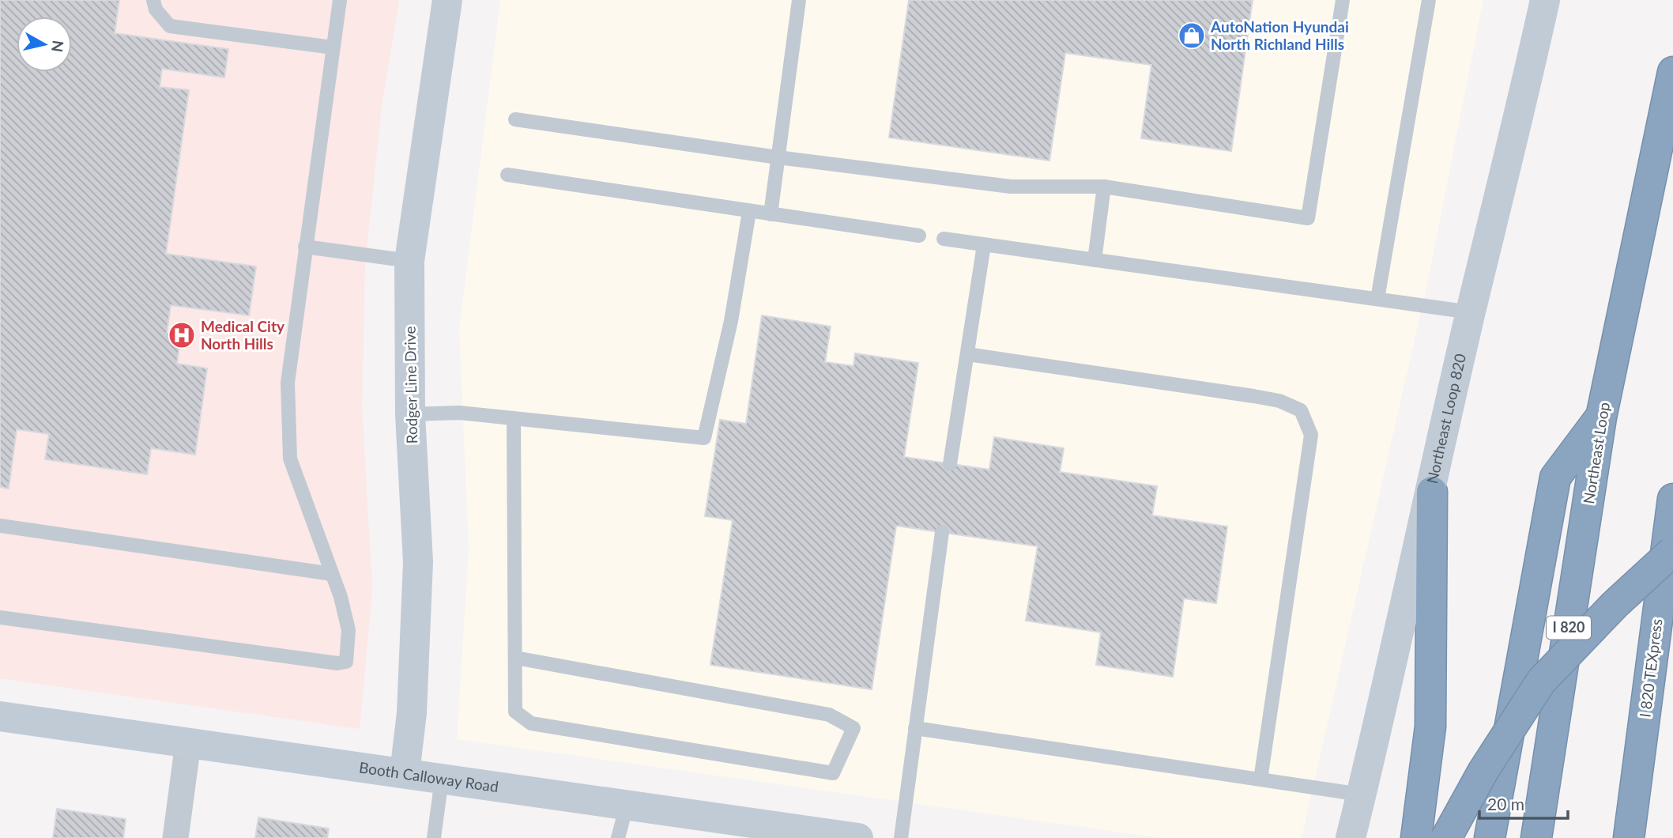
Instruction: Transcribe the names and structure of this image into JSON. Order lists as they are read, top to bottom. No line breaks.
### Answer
{"streets":{"highway":["Northeast Loop","I 820","I 820 TEXpress"],"street":["Rodger Line Drive","Northeast Loop 820","Booth Calloway Road"]},"crossings":[["Rodger Line Drive","Booth Calloway Road"]],"places":{"shop":["AutoNation Hyundai North Richland Hills"],"hospital":["Medical City North Hills"]},"scale_bar":"20 m","north":"right"}
